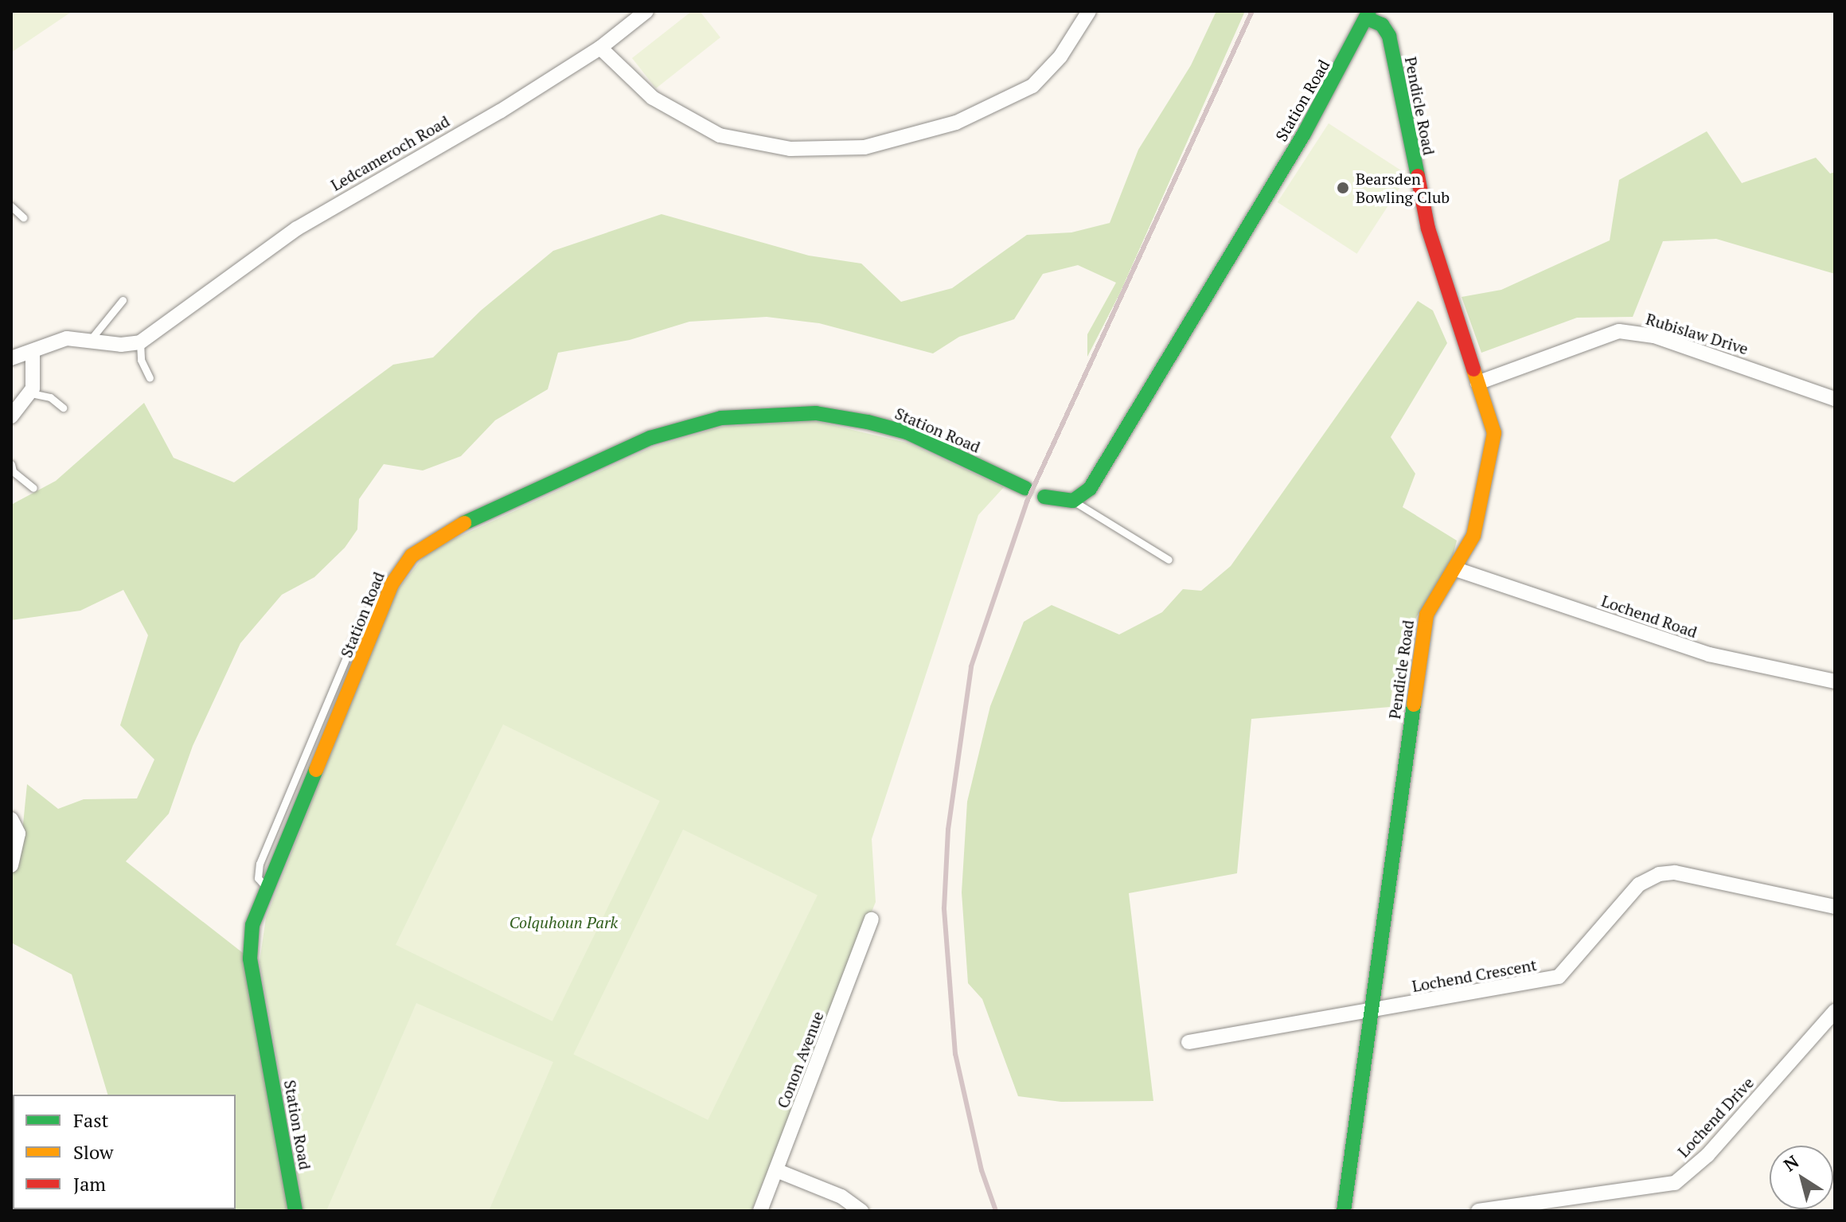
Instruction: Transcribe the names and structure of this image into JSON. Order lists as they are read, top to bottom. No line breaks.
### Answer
{"streets":{"street":["Station Road","Pendicle Road","Ledcameroch Road","Rubislaw Drive","Lochend Road","Lochend Crescent","Conon Avenue","Lochend Drive"]},"crossings":[["Station Road","Pendicle Road"],["Pendicle Road","Rubislaw Drive"],["Pendicle Road","Lochend Road"],["Pendicle Road","Lochend Crescent"]],"parks":["Colquhoun Park"],"places":["Bearsden Bowling Club"],"legend":["Fast","Slow","Jam"],"north":"top left"}
